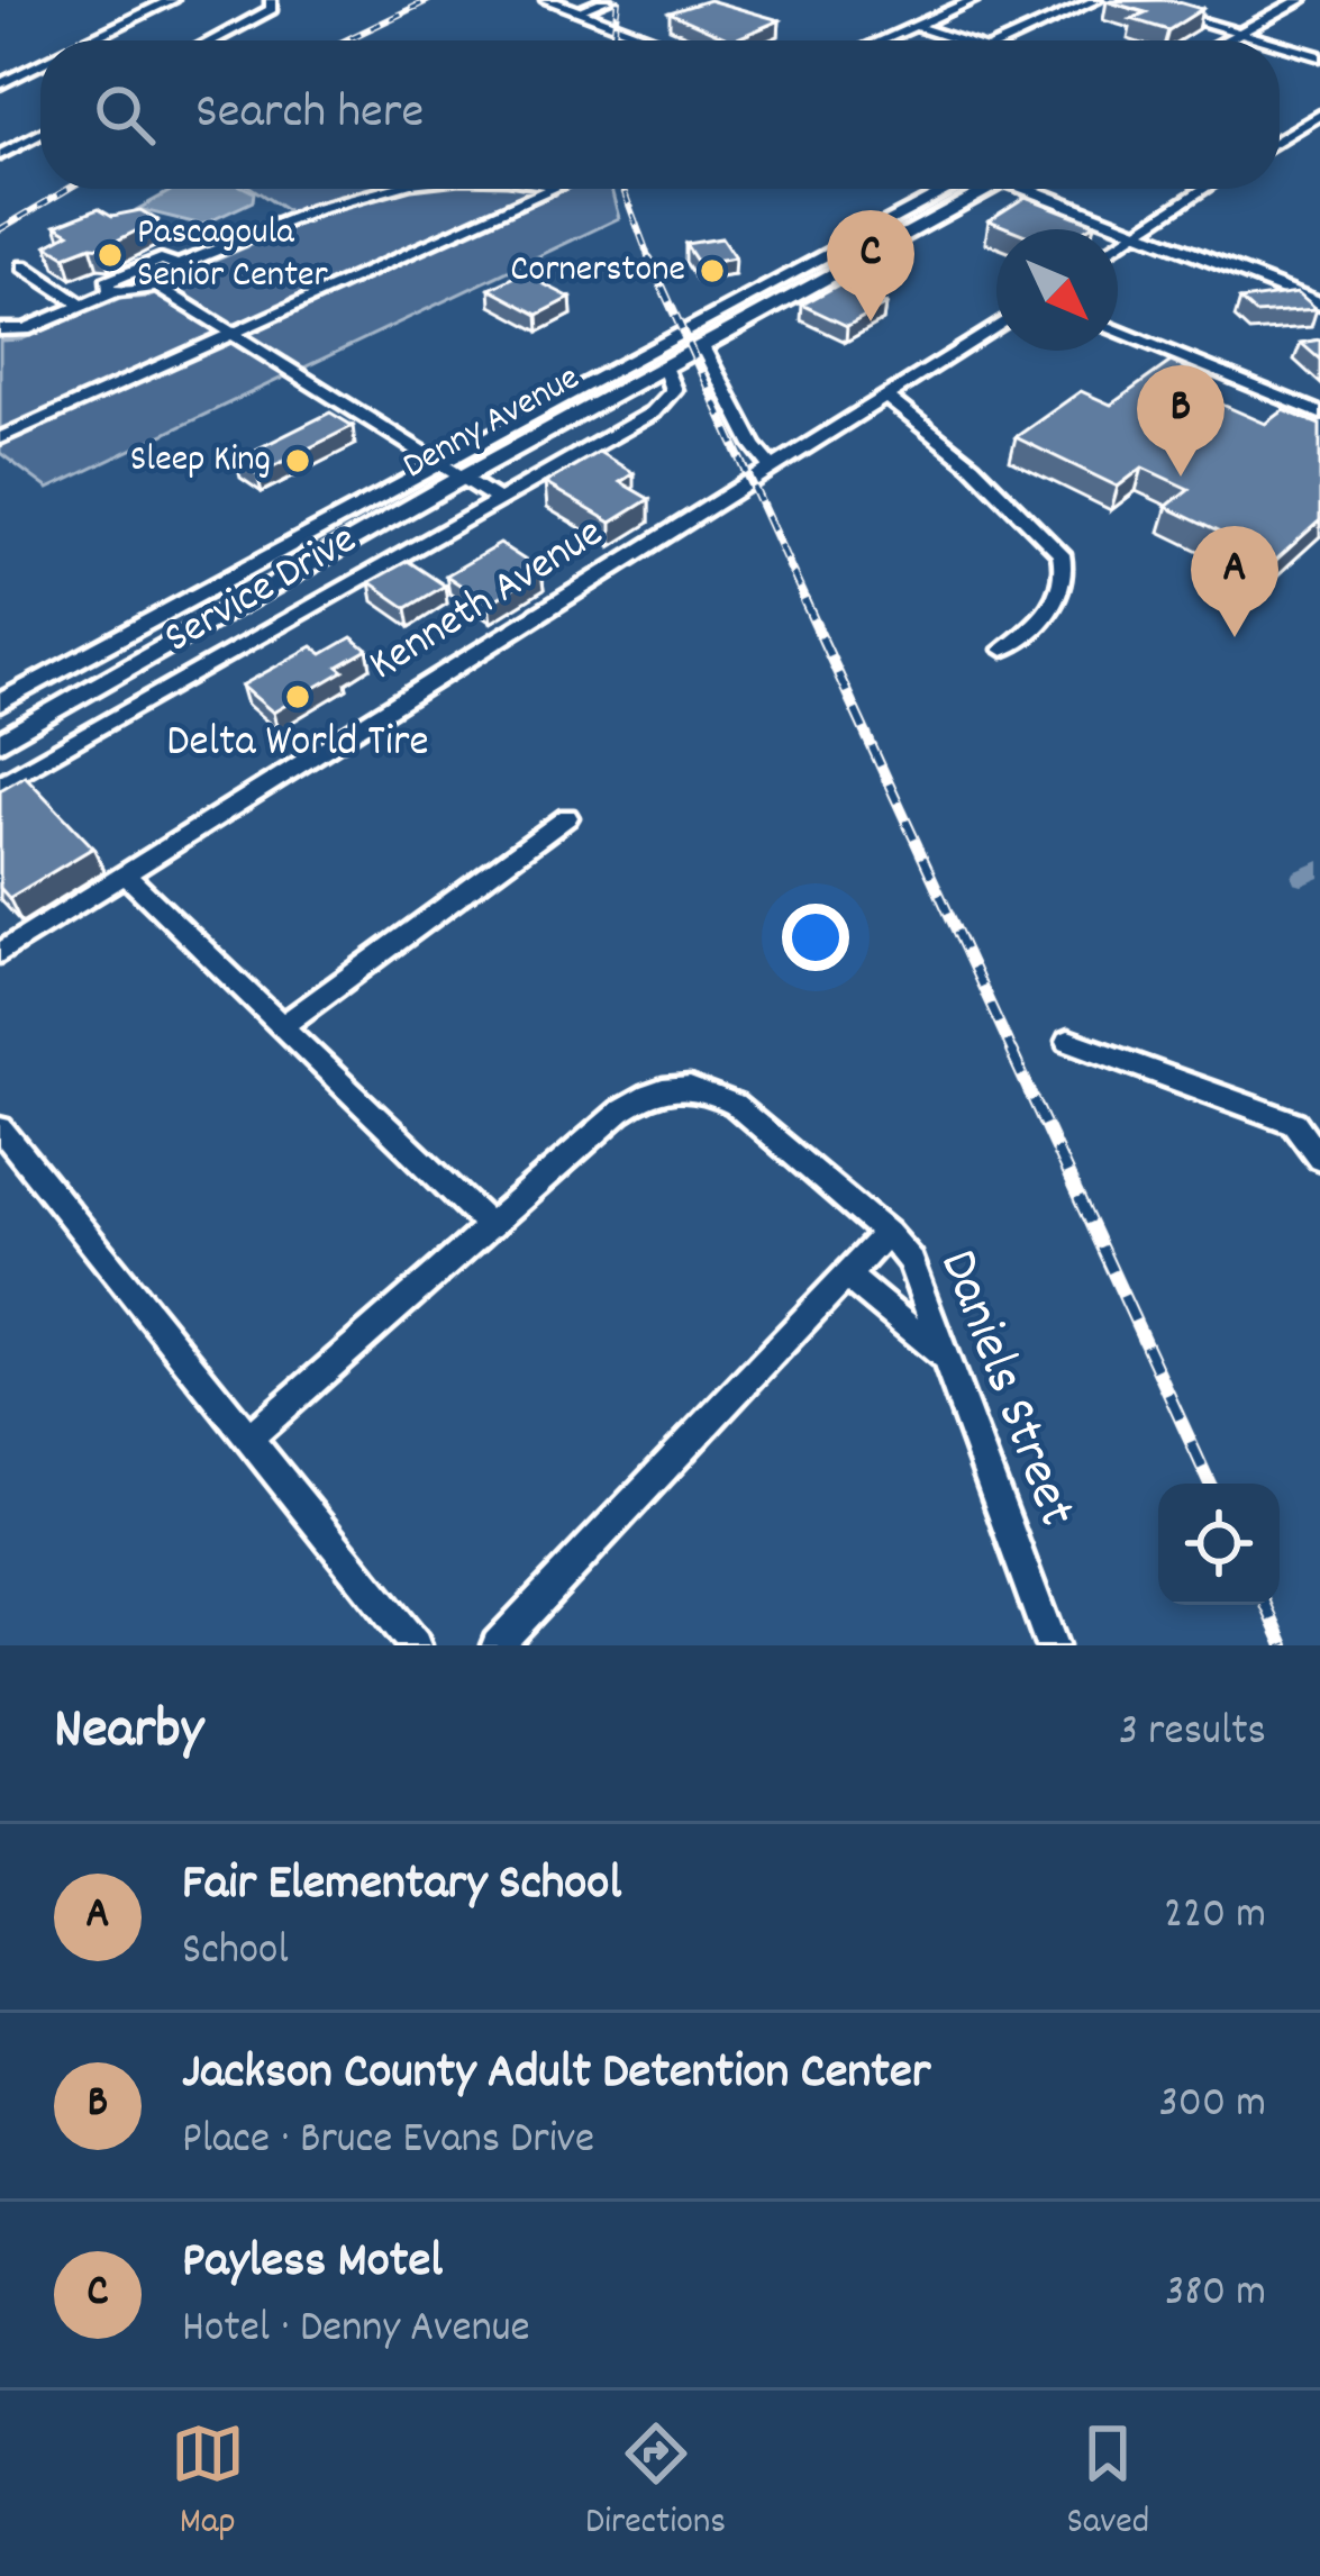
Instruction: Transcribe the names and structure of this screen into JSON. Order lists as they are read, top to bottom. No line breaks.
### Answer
{"streets":{"main road":["Denny Avenue"],"street":["Service Drive","Kenneth Avenue","Daniels Street"]},"crossings":[["Denny Avenue","Service Drive"]],"places":["Pascagoula Senior Center","Cornerstone","Sleep King","Delta World Tire"],"north":"bottom right","page":{"search":"Search here","pins":["C","B","A"],"heading":["Nearby","3 results"],"list":[{"mark":"A","name":"Fair Elementary School","note":"School","value":"220 m"},{"mark":"B","name":"Jackson County Adult Detention Center","note":"Place · Bruce Evans Drive","value":"300 m"},{"mark":"C","name":"Payless Motel","note":"Hotel · Denny Avenue","value":"380 m"}],"nav":["Map","Directions","Saved"]}}
